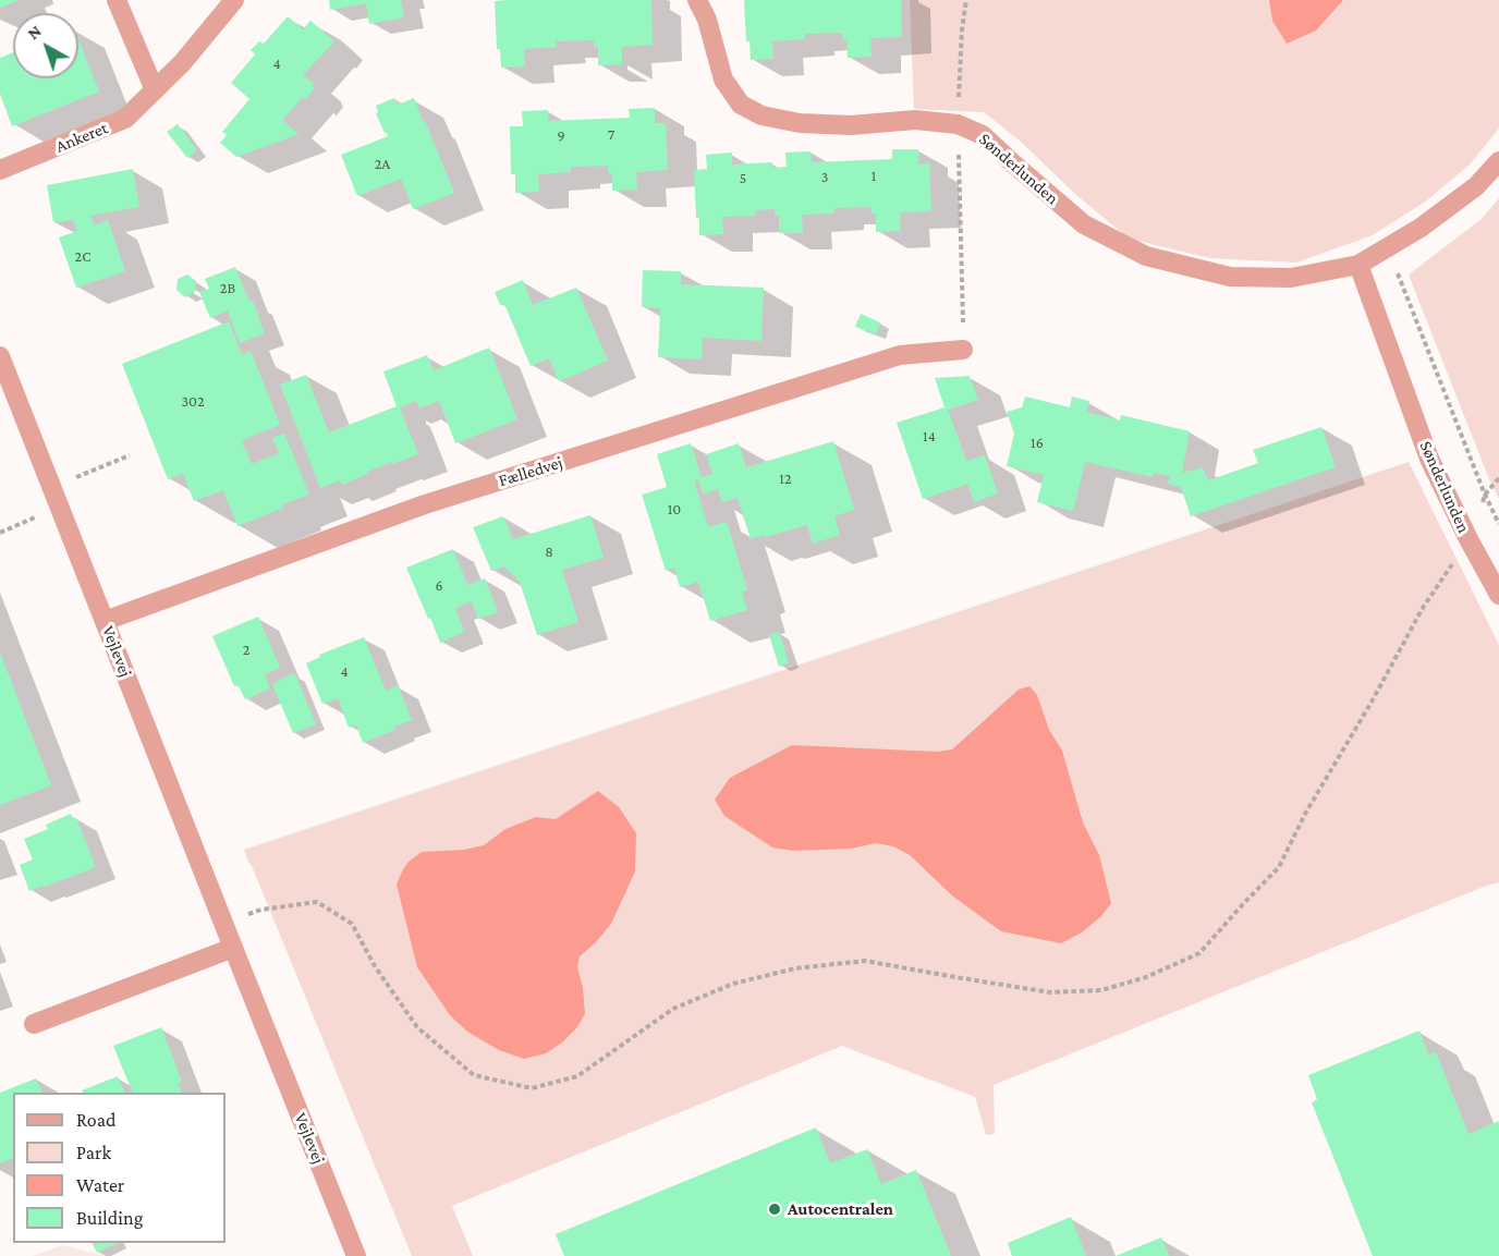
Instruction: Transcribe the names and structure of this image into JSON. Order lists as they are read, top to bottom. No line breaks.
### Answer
{"streets":{"street":["Ankeret","Sønderlunden","Fælledvej","Vejlevej"]},"crossings":[["Fælledvej","Vejlevej"]],"places":["Autocentralen"],"house_numbers":["4","7","9","2A","1","3","5","2C","2B","302","14","16","12","10","8","6","2","4"],"legend":["Road","Park","Water","Building"],"north":"top left"}
